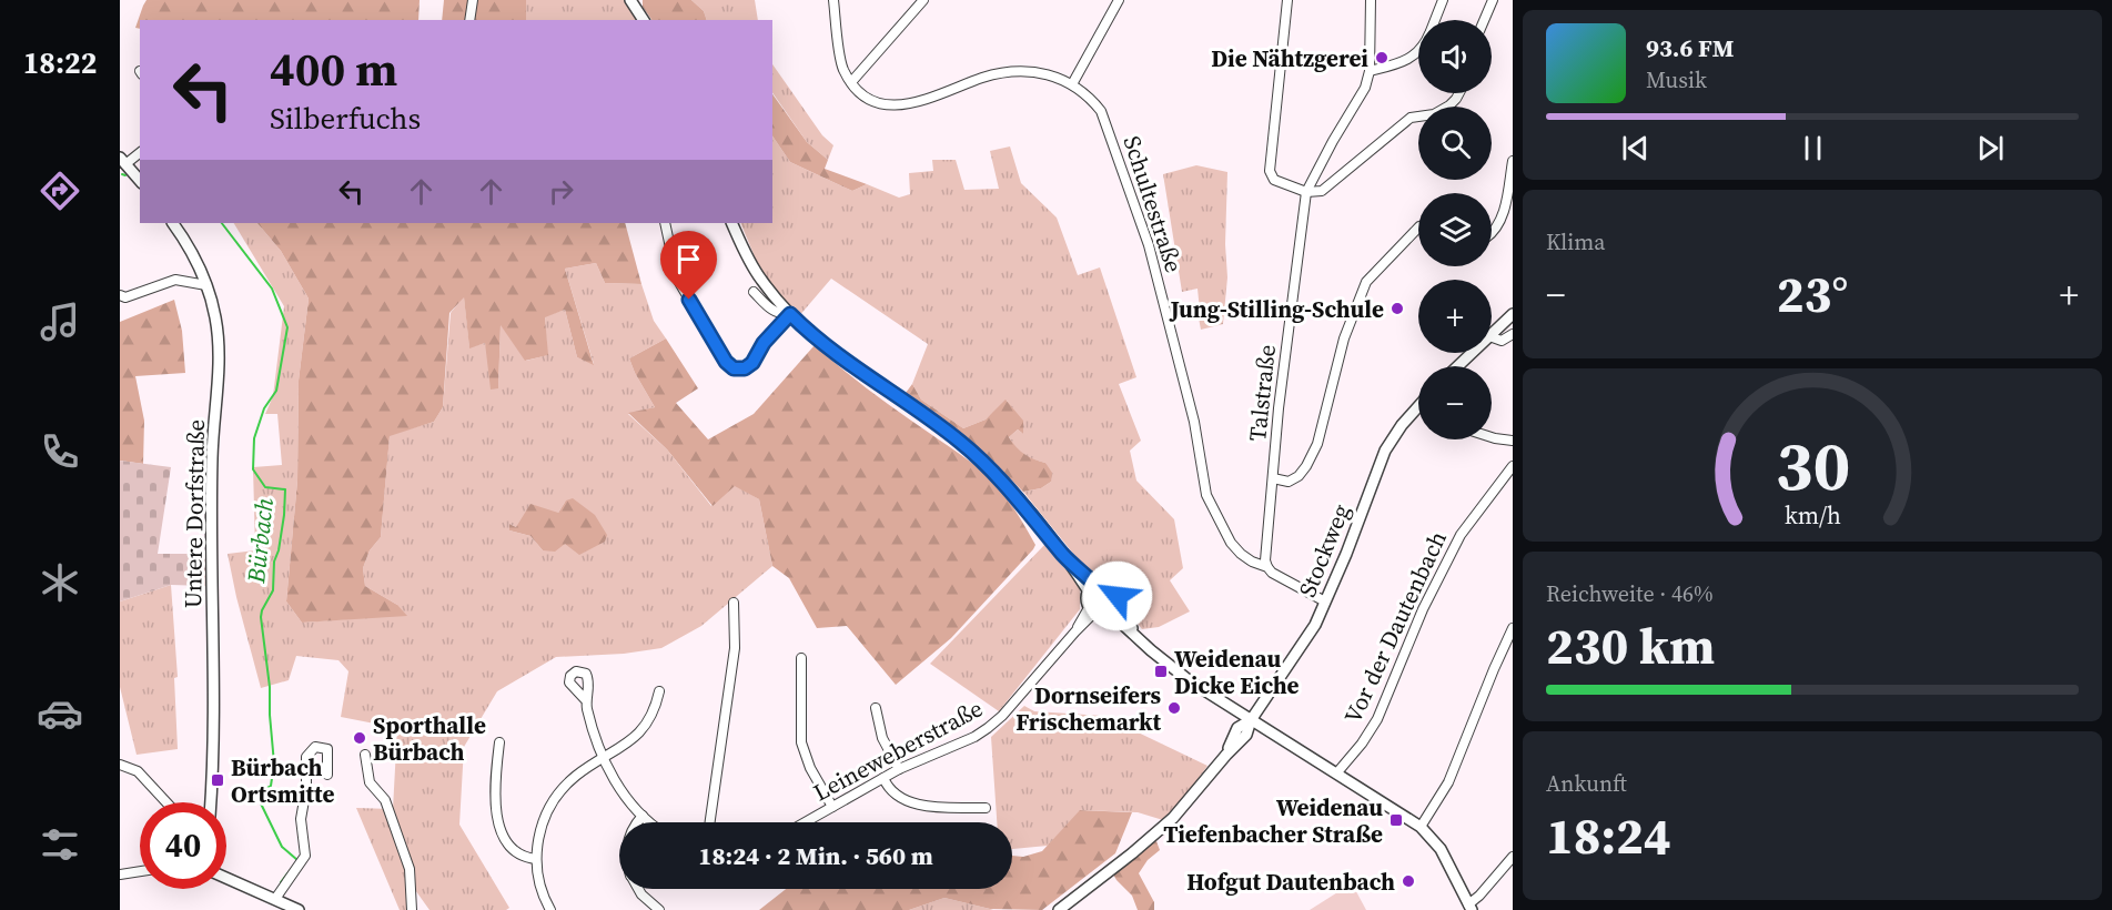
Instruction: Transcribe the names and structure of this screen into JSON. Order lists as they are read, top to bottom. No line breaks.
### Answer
{"streets":{"street":["Schultestraße","Talstraße","Untere Dorfstraße","Stockweg","Vor der Dautenbach","Leineweberstraße"]},"crossings":[["Schultestraße","Talstraße"],["Schultestraße","Stockweg"]],"water":["Bürbach"],"places":{"other":["Die Nähtzgerei","Jung-Stilling-Schule","Dornseifers Frischemarkt","Sporthalle Bürbach","Hofgut Dautenbach"],"transit":["Weidenau Dicke Eiche","Bürbach Ortsmitte","Weidenau Tiefenbacher Straße"]},"page":{"tabs":"18:22","map_buttons":["+","−"],"turn":["400 m","Silberfuchs"],"song":["93.6 FM","Musik"],"tile":["Klima",["Reichweite · 46%","230 km"],["Ankunft","18:24"]],"heat":["−","23°","+"],"limit":"40","trip":"18:24 · 2 Min. · 560 m","gauge":["30","km/h"]}}
